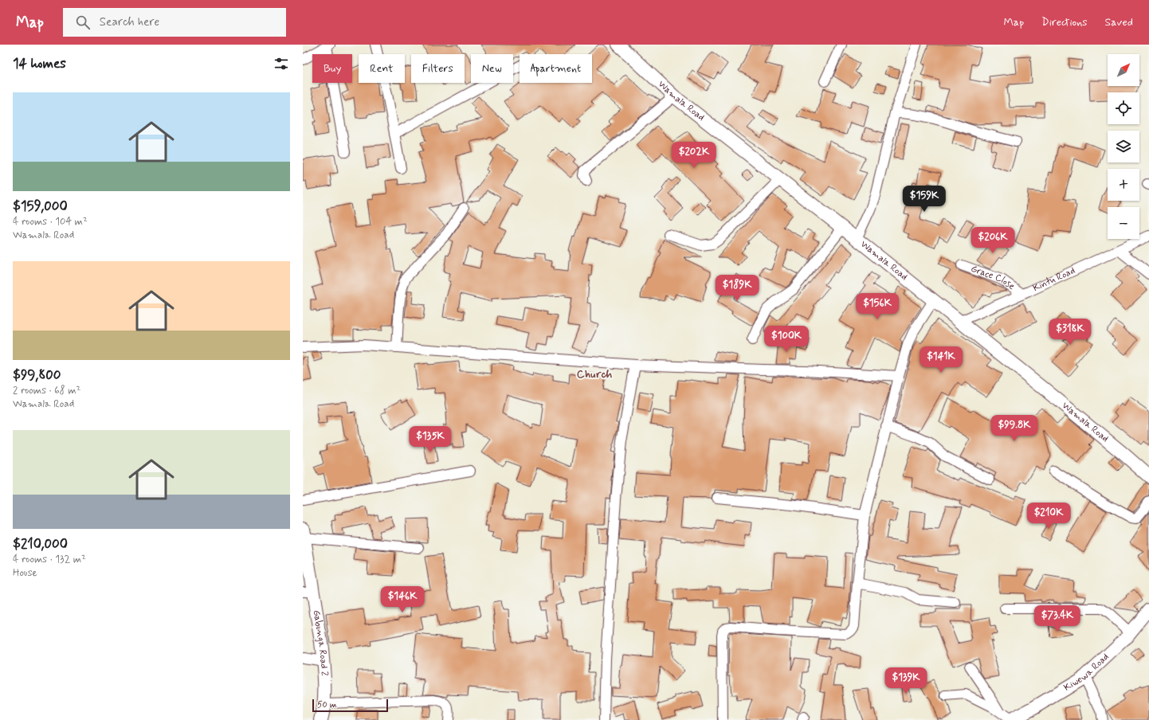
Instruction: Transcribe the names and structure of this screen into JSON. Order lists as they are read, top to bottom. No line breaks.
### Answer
{"streets":{"street":["Wamala Road","Grace Close","Kintu Road","Gabunga Road 2","Kiwewa Road"]},"crossings":[["Wamala Road","Kintu Road"],["Grace Close","Kintu Road"]],"districts":["Church"],"scale_bar":"50 m","north":"top right","page":{"header":"Map","search":"Search here","nav":["Map","Directions","Saved"],"heading":"14 homes","map_buttons":["+","−"],"chip":["Buy","Rent","Filters","New","Apartment"],"list":[{"name":"$159,000","note":"4 rooms · 104 m² · Wamala Road"},{"name":"$99,800","note":"2 rooms · 68 m² · Wamala Road"},{"name":"$210,000","note":"4 rooms · 132 m² · House"}],"price":["$202K","$159K","$206K","$189K","$156K","$318K","$100K","$141K","$99.8K","$135K","$210K","$146K","$73.4K","$139K"],"scale":"50 m"}}
